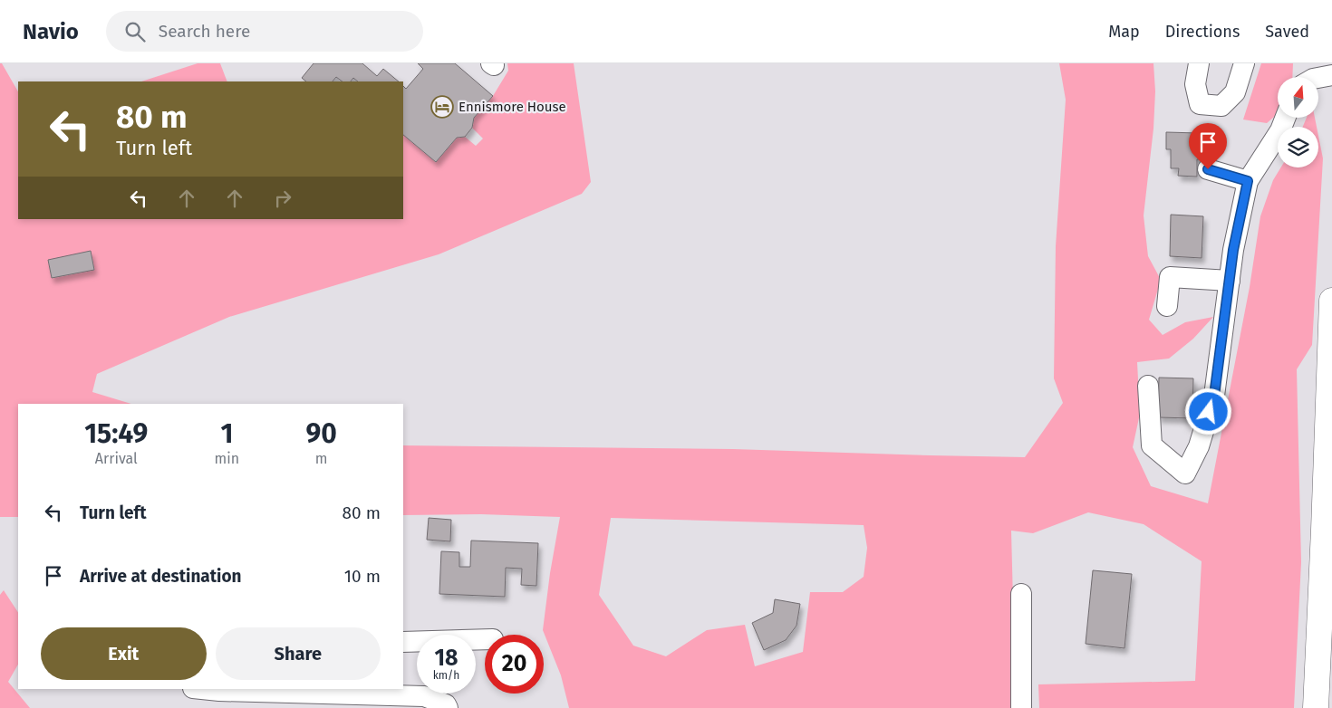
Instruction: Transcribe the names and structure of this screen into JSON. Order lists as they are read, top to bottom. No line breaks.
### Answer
{"places":{"hotel":["Ennismore House"]},"north":"top","page":{"header":"Navio","search":"Search here","nav":["Map","Directions","Saved"],"turn":["80 m","Turn left"],"eta":["15:49","Arrival","1","min","90","m"],"list":[{"name":"Turn left","value":"80 m"},{"name":"Arrive at destination","value":"10 m"}],"buttons":["Exit","Share"],"speed":"18 km/h","limit":"20"}}
